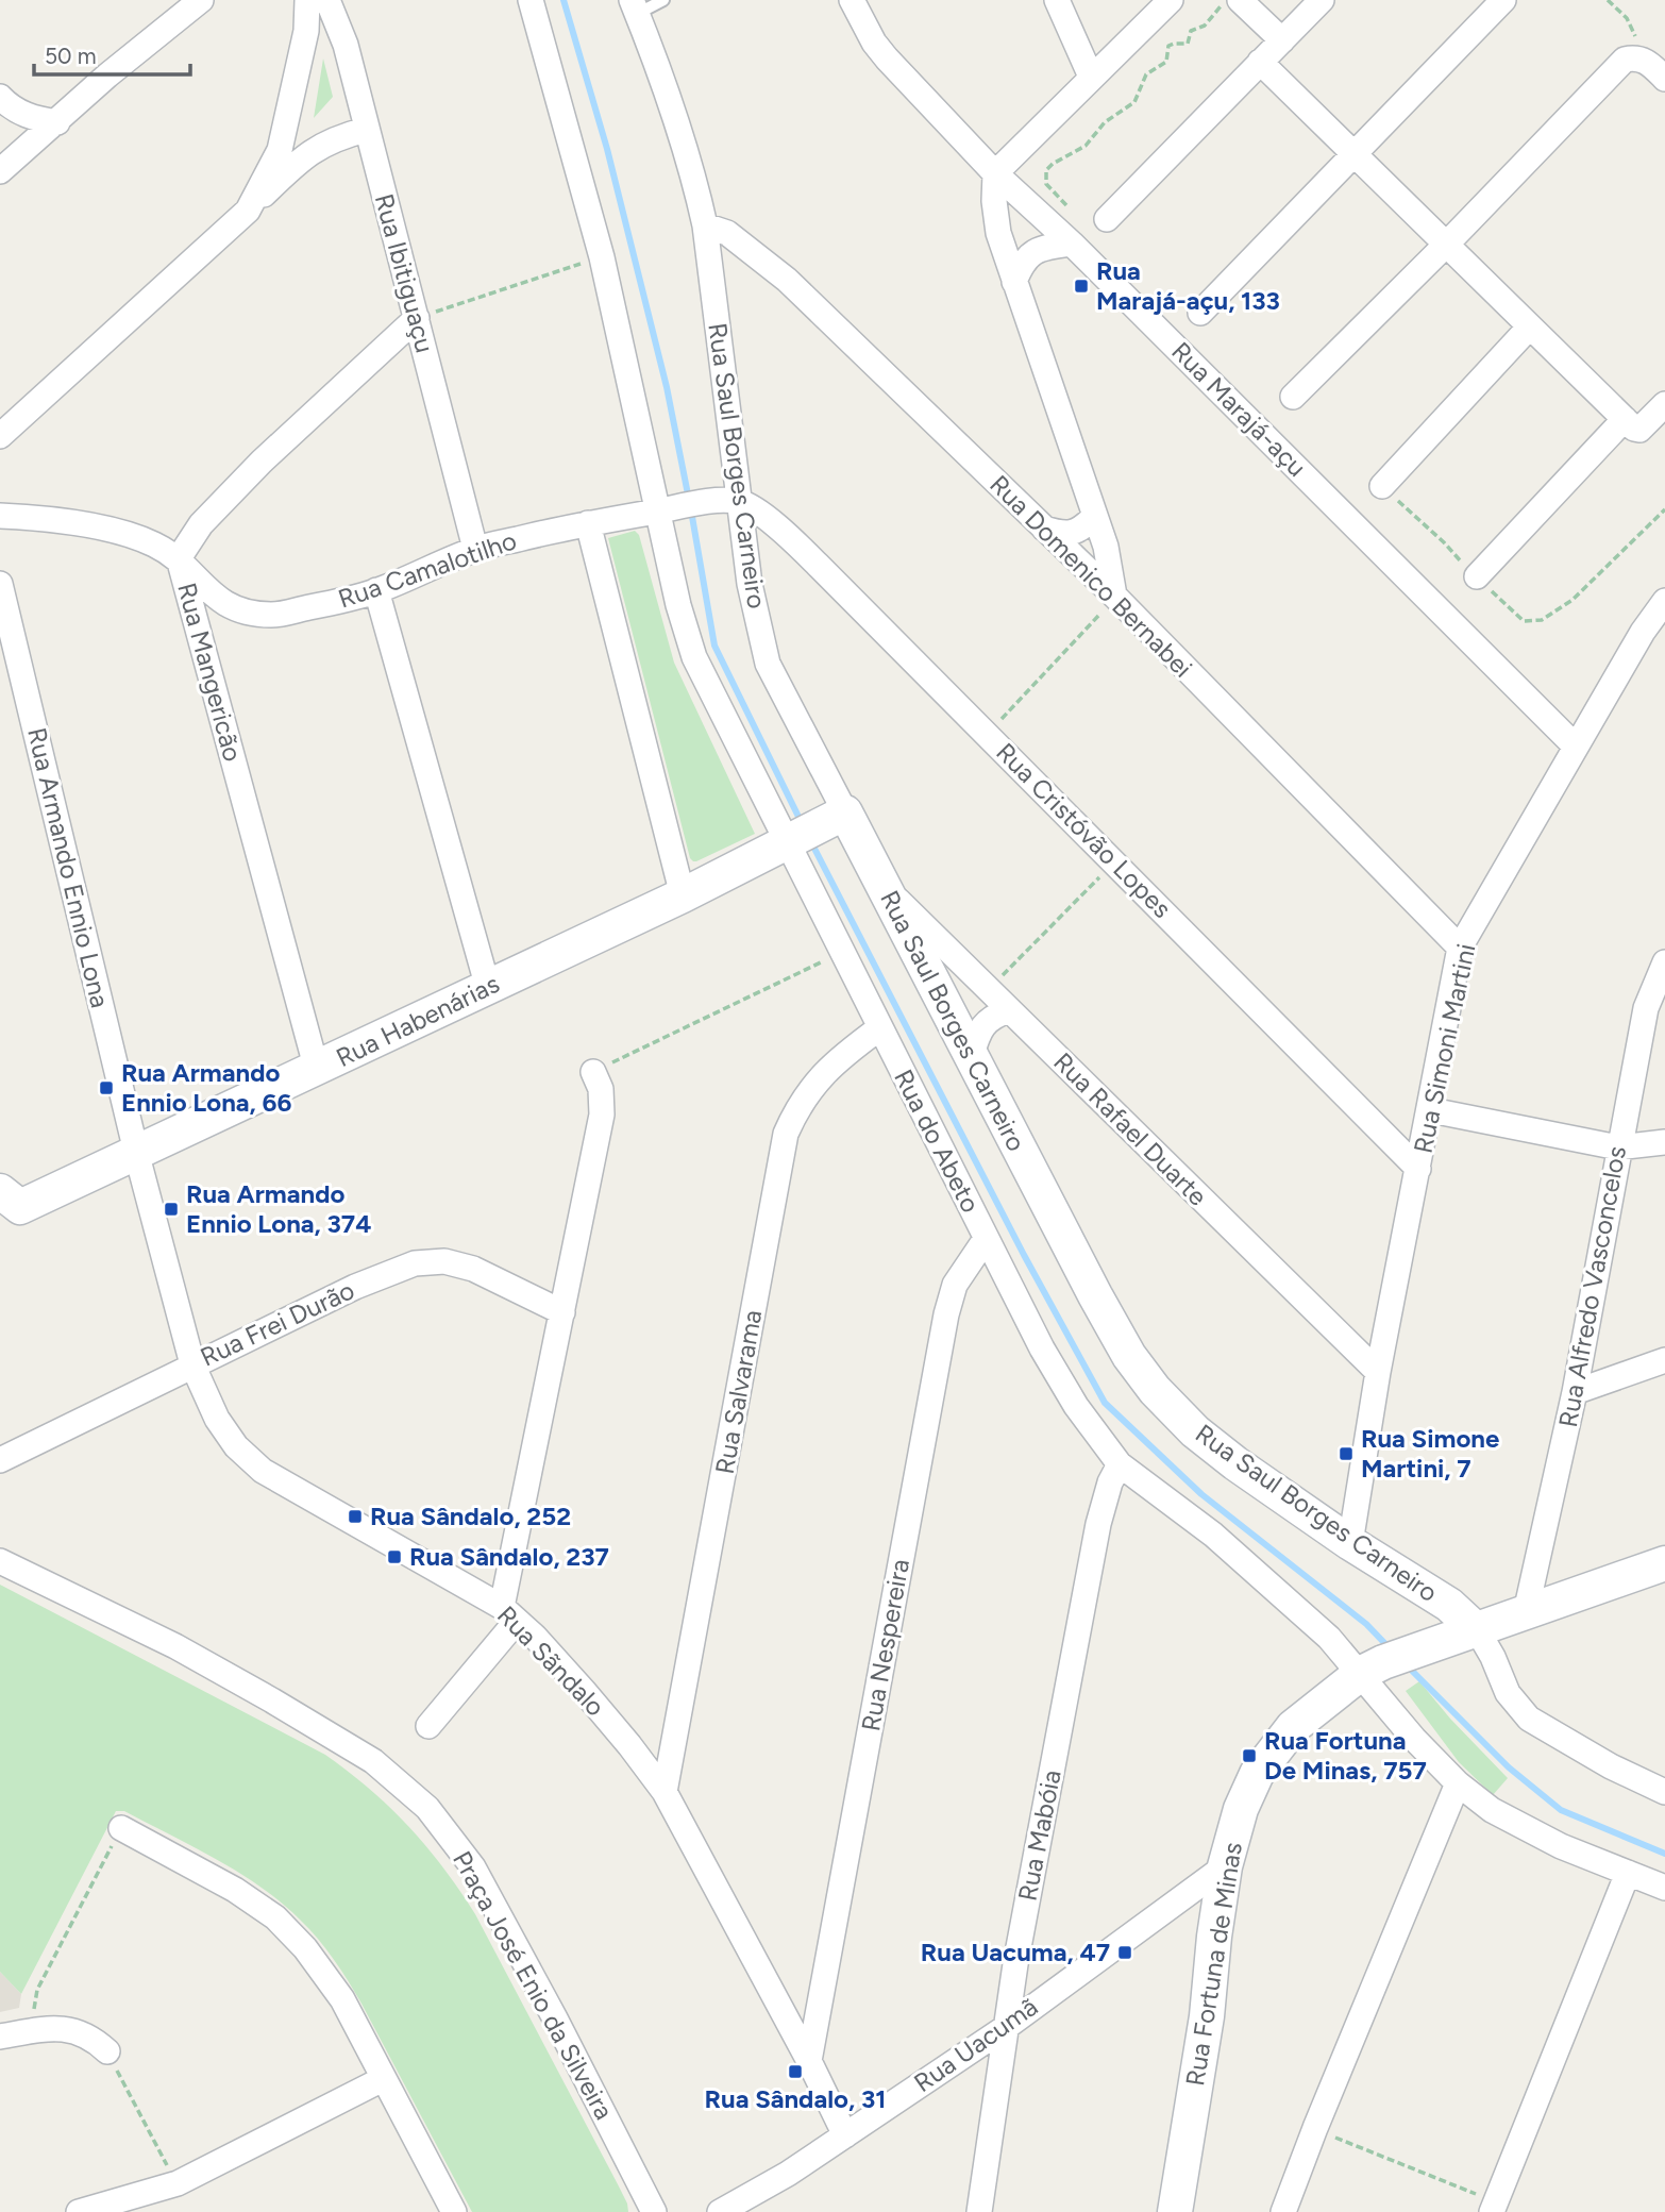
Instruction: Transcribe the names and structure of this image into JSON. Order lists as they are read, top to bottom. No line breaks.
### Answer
{"streets":{"street":["Rua Ibitiguaçu","Rua Marajá-açu","Rua Saul Borges Carneiro","Rua Camalotilho","Rua Domenico Bernabei","Rua Mangericão","Rua Cristóvão Lopes","Rua Armando Ennio Lona","Rua Habenárias","Rua Simoni Martini","Rua Rafael Duarte","Rua do Abeto","Rua Alfredo Vasconcelos","Rua Frei Durão","Rua Salvarama","Rua Nespereira","Rua Sãndalo","Rua Mabóia","Rua Fortuna de Minas","Praça José Enio da Silveira","Rua Uacumã"]},"crossings":[["Rua Ibitiguaçu","Rua Camalotilho"],["Rua Ibitiguaçu","Rua Mangericão"],["Rua Marajá-açu","Rua Simoni Martini"],["Rua Saul Borges Carneiro","Rua Camalotilho"],["Rua Saul Borges Carneiro","Rua Domenico Bernabei"],["Rua Saul Borges Carneiro","Rua Cristóvão Lopes"],["Rua Saul Borges Carneiro","Rua Habenárias"],["Rua Saul Borges Carneiro","Rua Simoni Martini"],["Rua Saul Borges Carneiro","Rua Rafael Duarte"],["Rua Saul Borges Carneiro","Rua Fortuna de Minas"],["Rua Camalotilho","Rua Mangericão"],["Rua Camalotilho","Rua Cristóvão Lopes"],["Rua Camalotilho","Rua do Abeto"],["Rua Domenico Bernabei","Rua Simoni Martini"],["Rua Mangericão","Rua Habenárias"],["Rua Cristóvão Lopes","Rua Simoni Martini"],["Rua Armando Ennio Lona","Rua Habenárias"],["Rua Armando Ennio Lona","Rua Sãndalo"],["Rua Habenárias","Rua do Abeto"],["Rua Habenárias","Rua Sãndalo"],["Rua Simoni Martini","Rua Rafael Duarte"],["Rua do Abeto","Rua Salvarama"],["Rua do Abeto","Rua Nespereira"],["Rua do Abeto","Rua Mabóia"],["Rua do Abeto","Rua Fortuna de Minas"],["Rua Alfredo Vasconcelos","Rua Fortuna de Minas"],["Rua Frei Durão","Rua Sãndalo"],["Rua Salvarama","Rua Sãndalo"],["Rua Nespereira","Rua Sãndalo"],["Rua Sãndalo","Rua Uacumã"],["Rua Mabóia","Rua Uacumã"],["Rua Fortuna de Minas","Rua Uacumã"]],"places":{"transit":["Rua Marajá-açu, 133","Rua Armando Ennio Lona, 66","Rua Armando Ennio Lona, 374","Rua Simone Martini, 7","Rua Sândalo, 252","Rua Sândalo, 237","Rua Fortuna De Minas, 757","Rua Uacuma, 47","Rua Sândalo, 31"]},"scale_bar":"50 m"}
